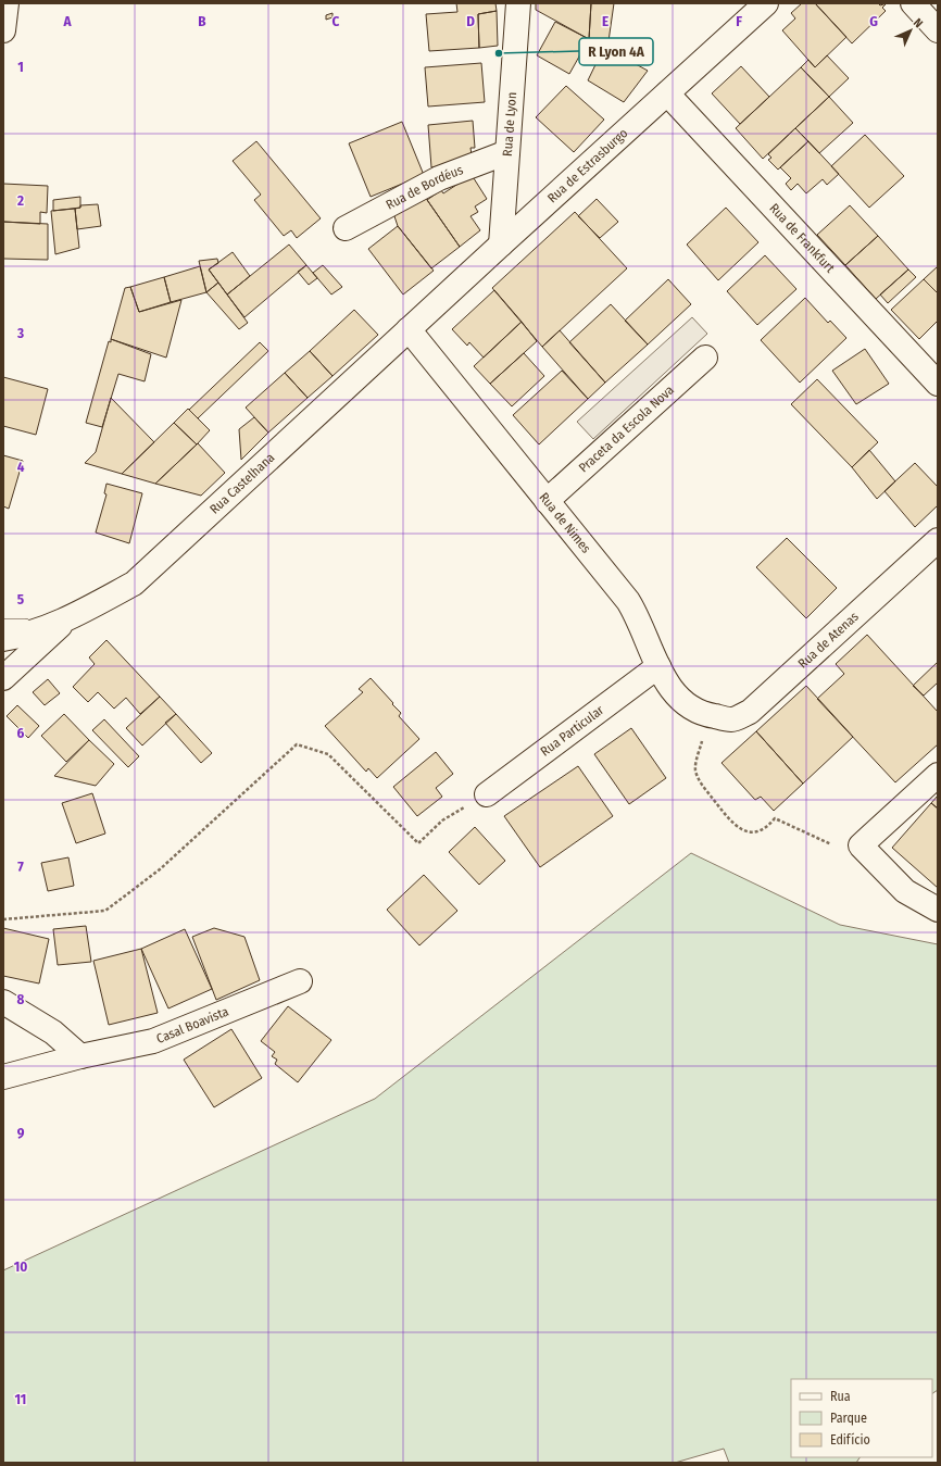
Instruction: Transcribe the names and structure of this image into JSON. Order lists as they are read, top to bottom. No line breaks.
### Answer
{"streets":{"street":["Rua de Lyon","Rua de Estrasburgo","Rua de Bordéus","Rua de Frankfurt","Praceta da Escola Nova","Rua Castelhana","Rua de Nimes","Rua de Atenas","Rua Particular","Casal Boavista"]},"crossings":[["Rua de Lyon","Rua de Estrasburgo"],["Rua de Lyon","Rua de Bordéus"],["Rua de Estrasburgo","Rua de Frankfurt"],["Rua de Estrasburgo","Rua Castelhana"],["Rua de Estrasburgo","Rua de Nimes"],["Praceta da Escola Nova","Rua de Nimes"],["Rua Castelhana","Rua de Nimes"],["Rua de Nimes","Rua de Atenas"],["Rua de Nimes","Rua Particular"]],"places":["R Lyon 4A"],"legend":["Rua","Parque","Edifício"],"north":"top right","grid":{"columns":["A","B","C","D","E","F","G"],"rows":["1","2","3","4","5","6","7","8","9","10","11"]}}
